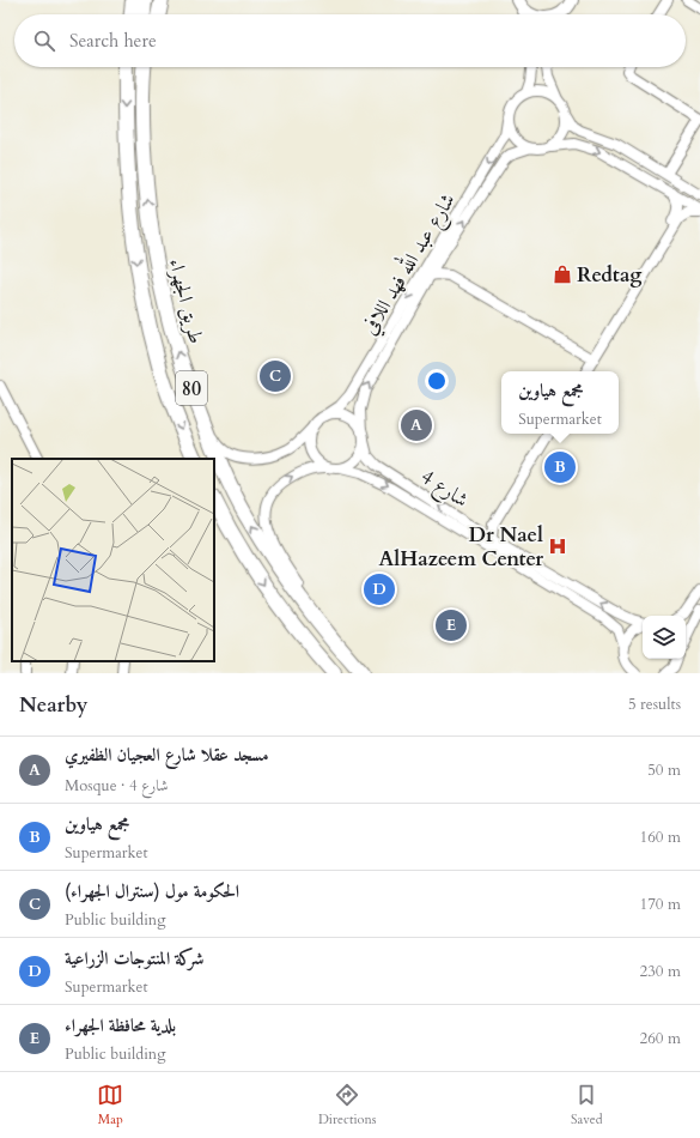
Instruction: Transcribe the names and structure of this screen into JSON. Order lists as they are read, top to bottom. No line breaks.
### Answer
{"streets":{"highway":["طريق الجهراء","80"],"street":["شارع عبد الله فهد اللافي","شارع 4"]},"crossings":[["شارع عبد الله فهد اللافي","شارع 4"]],"places":{"shop":["Redtag"],"hospital":["Dr Nael AlHazeem Center"]},"page":{"search":"Search here","pins":["C","A","B","D","E"],"popup":["مجمع هياوين","Supermarket"],"heading":["Nearby","5 results"],"list":[{"mark":"A","name":"مسجد عقلا شارع العجيان الظفيري","note":"Mosque · شارع 4","value":"50 m"},{"mark":"B","name":"مجمع هياوين","note":"Supermarket","value":"160 m"},{"mark":"C","name":"الحكومة مول (سنترال الجهراء)","note":"Public building","value":"170 m"},{"mark":"D","name":"شركة المنتوجات الزراعية","note":"Supermarket","value":"230 m"},{"mark":"E","name":"بلدية محافظة الجهراء","note":"Public building","value":"260 m"}],"nav":["Map","Directions","Saved"]}}
